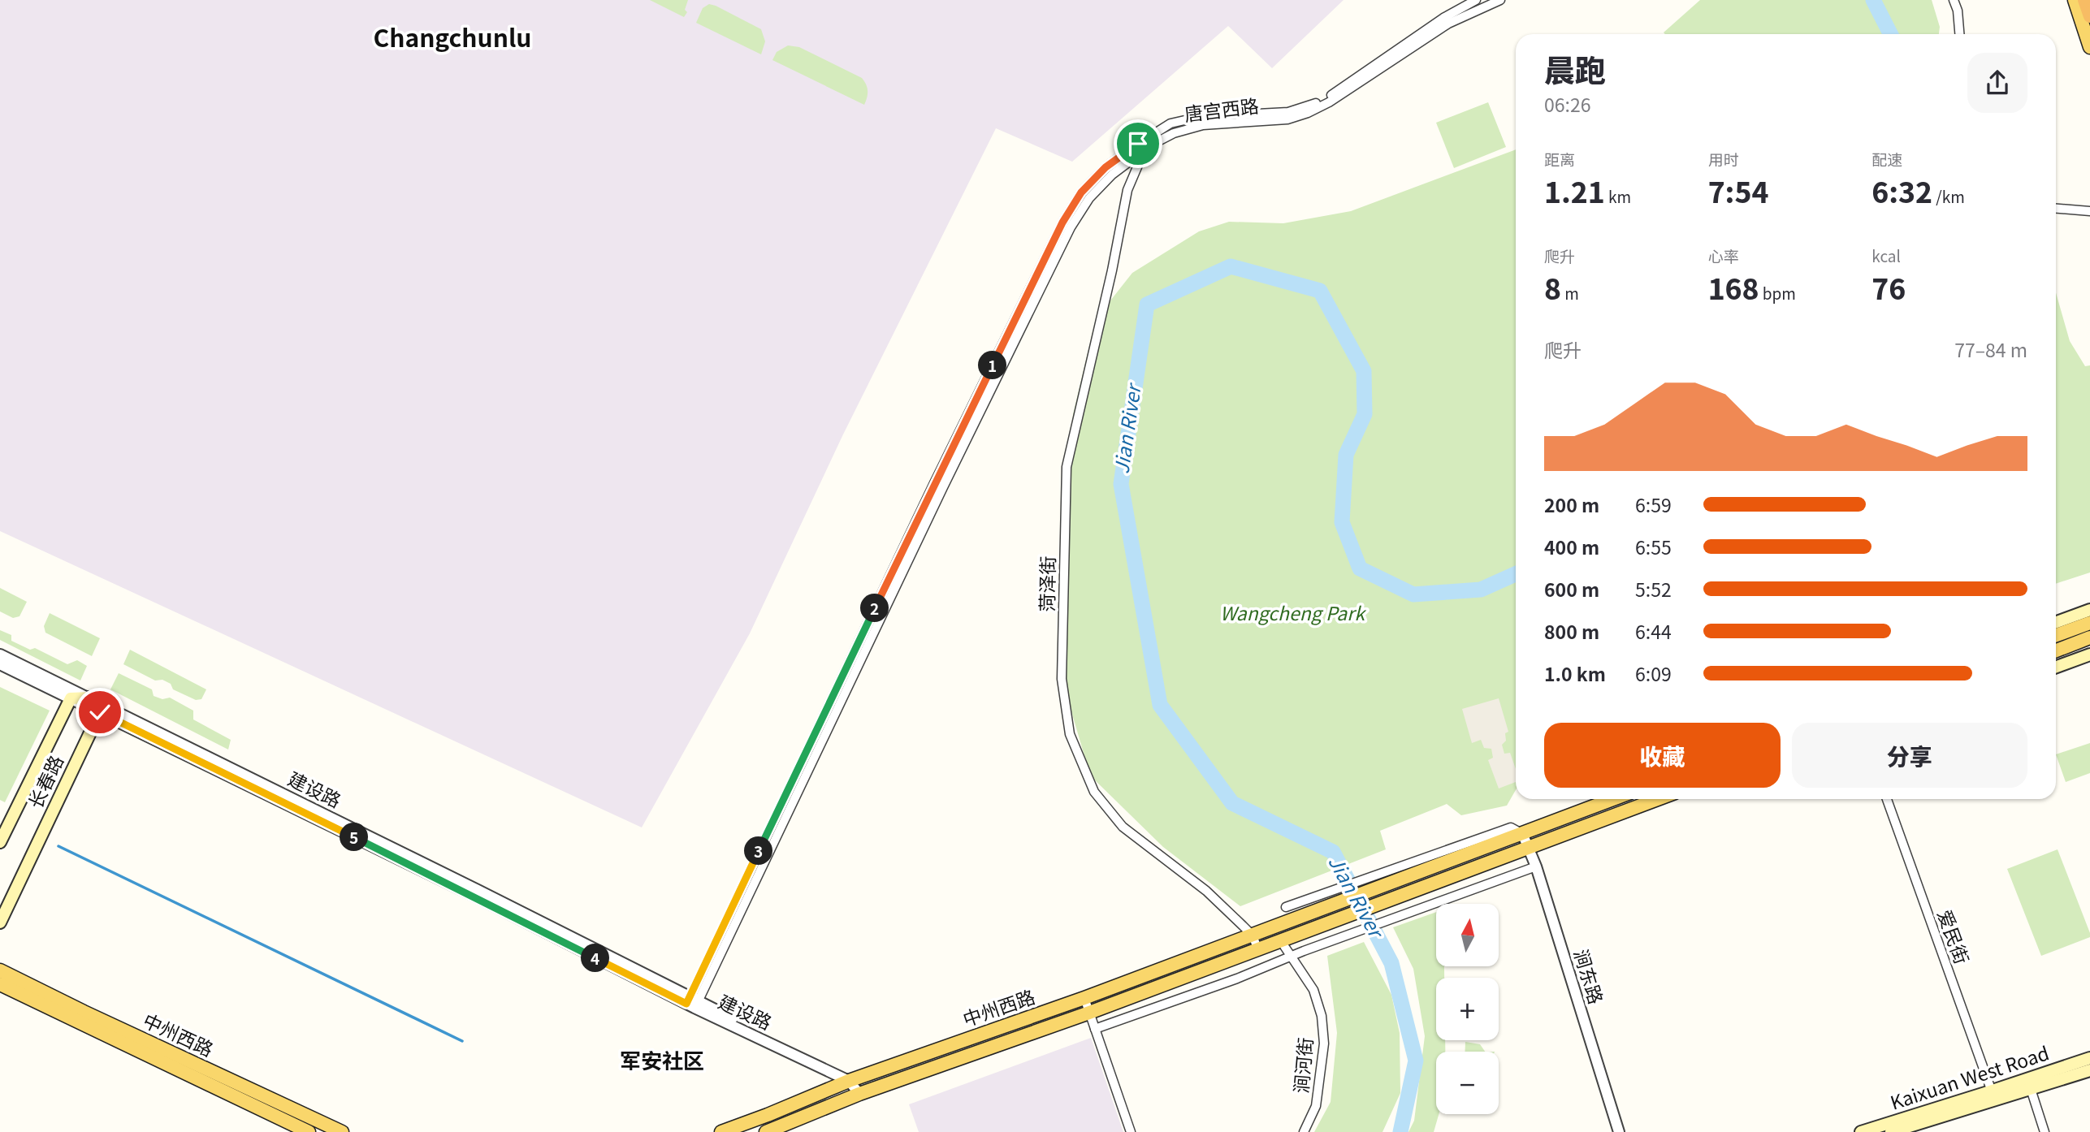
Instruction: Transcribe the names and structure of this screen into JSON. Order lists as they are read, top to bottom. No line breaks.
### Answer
{"streets":{"main road":["长春路","中州西路","Kaixuan West Road"],"street":["唐宫西路","菏泽街","建设路","爱民街","涧东路","涧河街"]},"crossings":[["唐宫西路","菏泽街"],["唐宫西路","建设路"],["菏泽街","中州西路"],["长春路","建设路"],["建设路","中州西路"],["爱民街","Kaixuan West Road"],["涧东路","中州西路"],["中州西路","涧河街"]],"districts":["Changchunlu","军安社区"],"water":["Jian River"],"parks":["Wangcheng Park"],"north":"top","page":{"heading":["晨跑","06:26"],"stats":[["距离","1.21 km"],["用时","7:54"],["配速","6:32 /km"],["爬升","8 m"],["心率","168 bpm"],["kcal","76"]],"chart":["爬升","77–84 m"],"pins":["1","2","5","3","4"],"list":[{"name":"200 m","note":"6:59"},{"name":"400 m","note":"6:55"},{"name":"600 m","note":"5:52"},{"name":"800 m","note":"6:44"},{"name":"1.0 km","note":"6:09"}],"buttons":["收藏","分享"],"map_buttons":["+","−"]}}
